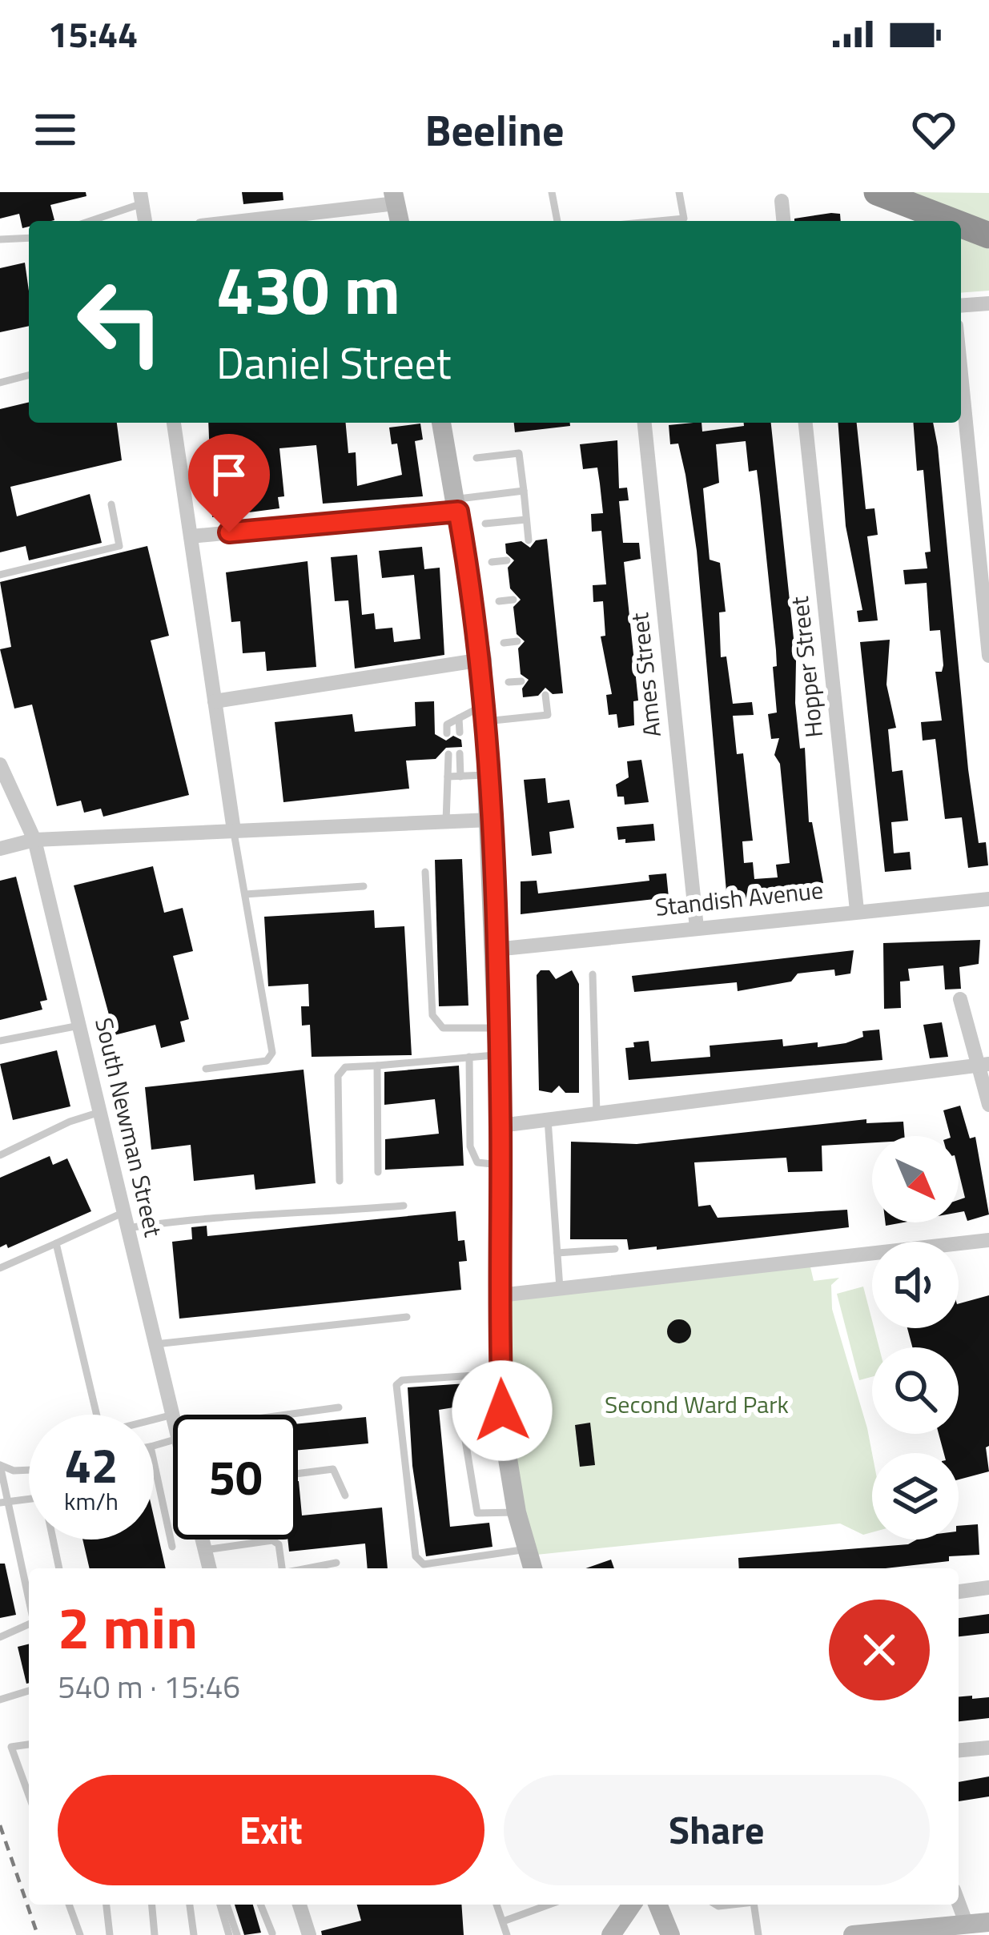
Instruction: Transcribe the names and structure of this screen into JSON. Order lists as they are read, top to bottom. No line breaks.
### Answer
{"streets":{"street":["Hopper Street","Ames Street","Standish Avenue","South Newman Street"]},"crossings":[["Hopper Street","Standish Avenue"],["Ames Street","Standish Avenue"]],"parks":["Second Ward Park"],"north":"bottom right","page":{"status":"15:44","header":"Beeline","turn":["430 m","Daniel Street"],"speed":"42 km/h","limit":"50","heading":["2 min","540 m · 15:46"],"buttons":["Exit","Share"]}}
